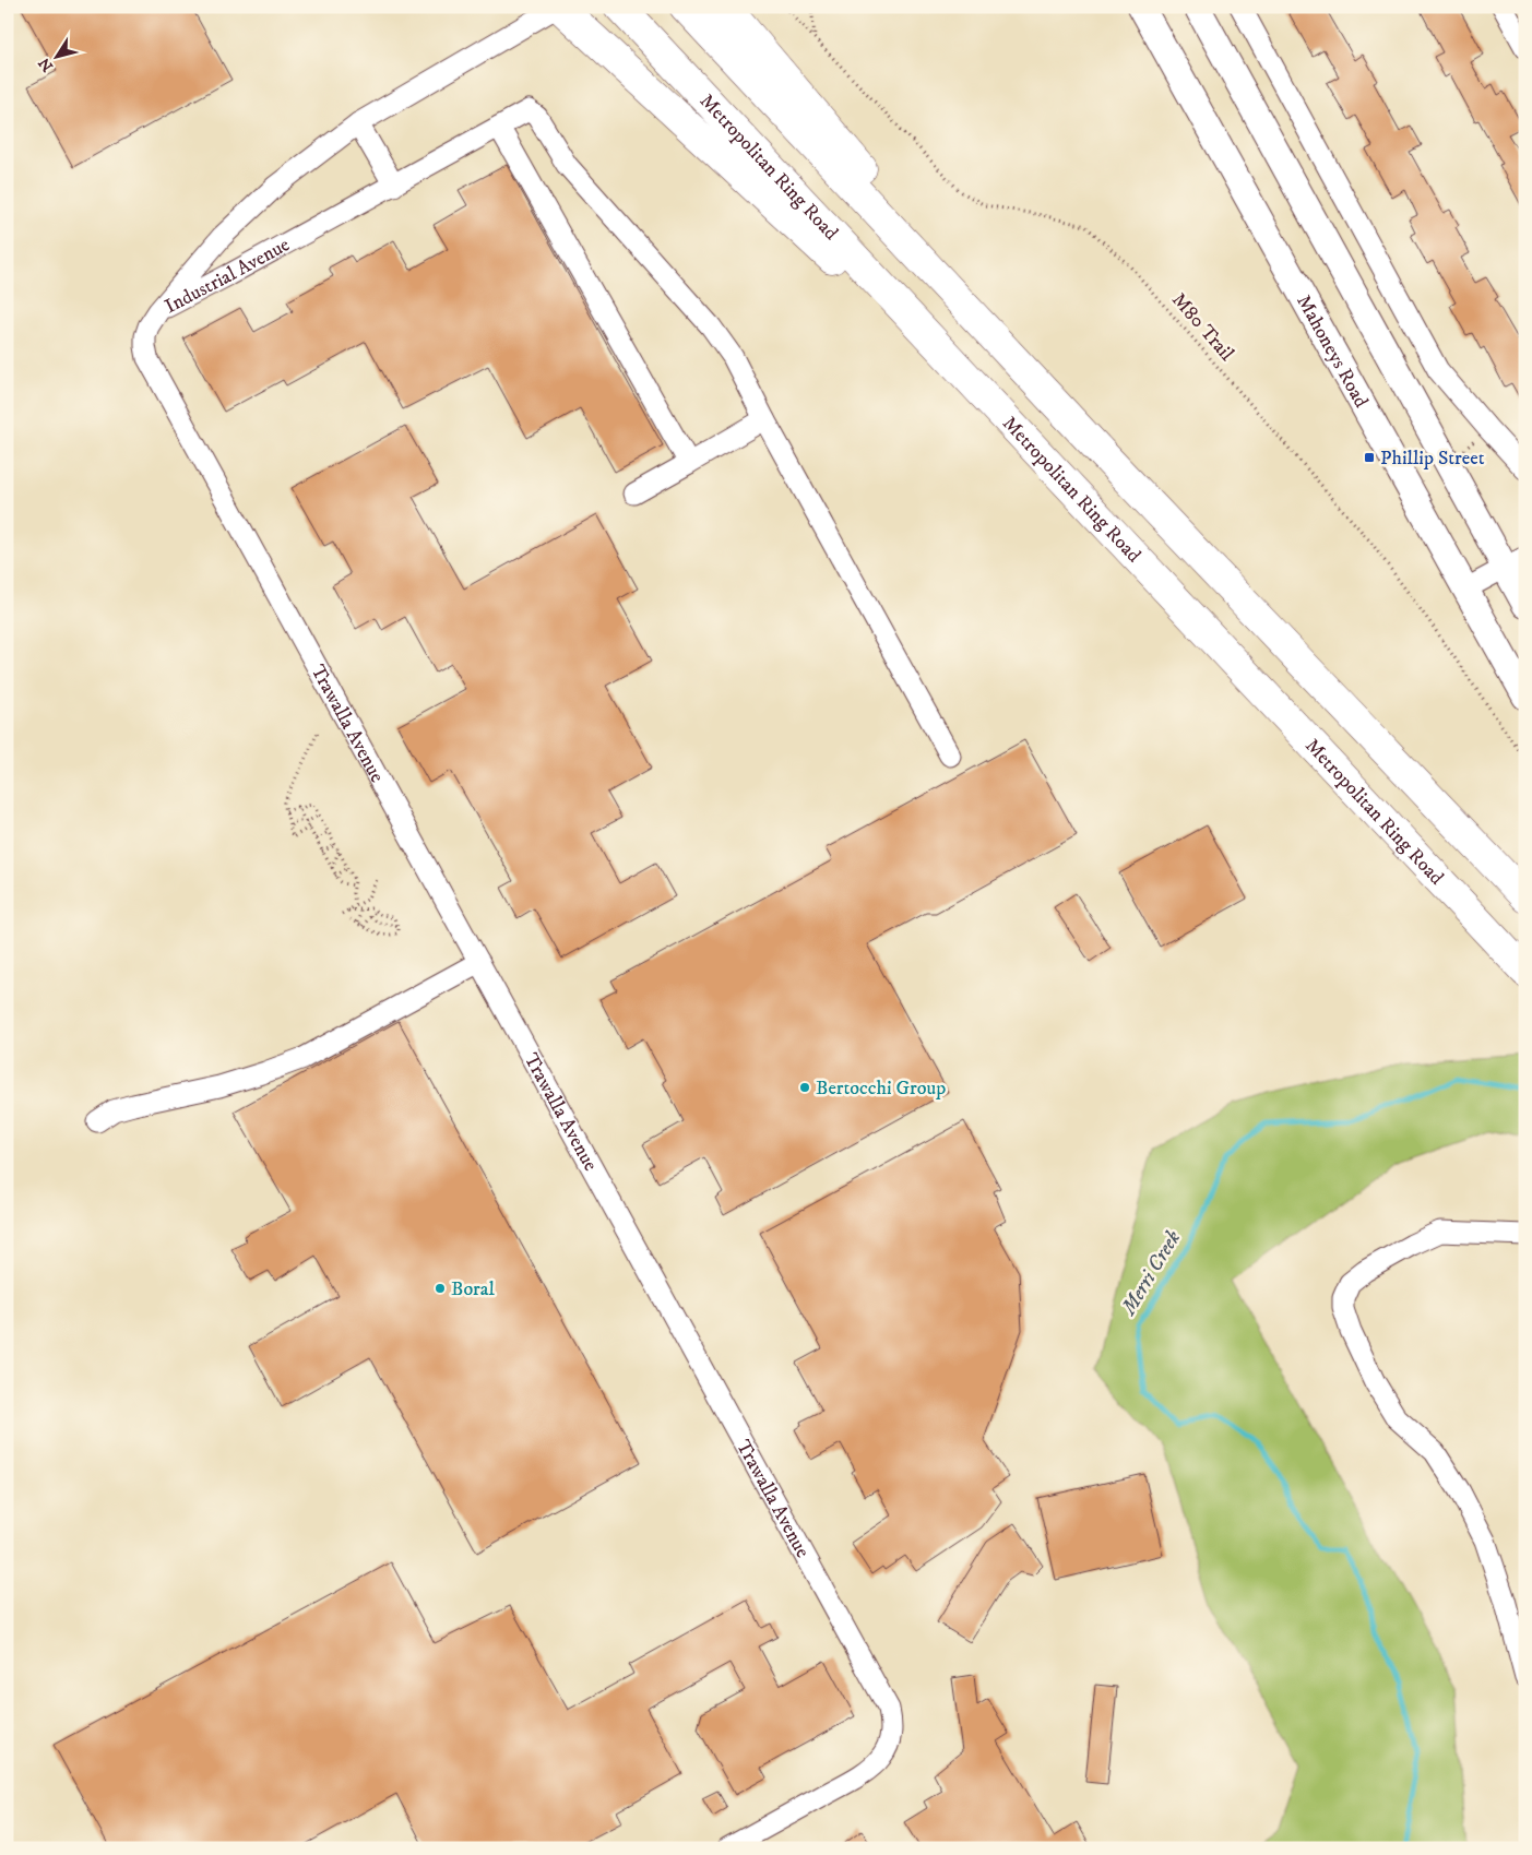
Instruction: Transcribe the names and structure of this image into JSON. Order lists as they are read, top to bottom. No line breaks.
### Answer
{"streets":{"highway":["Metropolitan Ring Road"],"main road":["Mahoneys Road"],"street":["Industrial Avenue","Trawalla Avenue"],"path":["M80 Trail"]},"crossings":[["Industrial Avenue","Trawalla Avenue"]],"water":["Merri Creek"],"places":{"transit":["Phillip Street"],"other":["Bertocchi Group","Boral"]},"north":"bottom left"}
